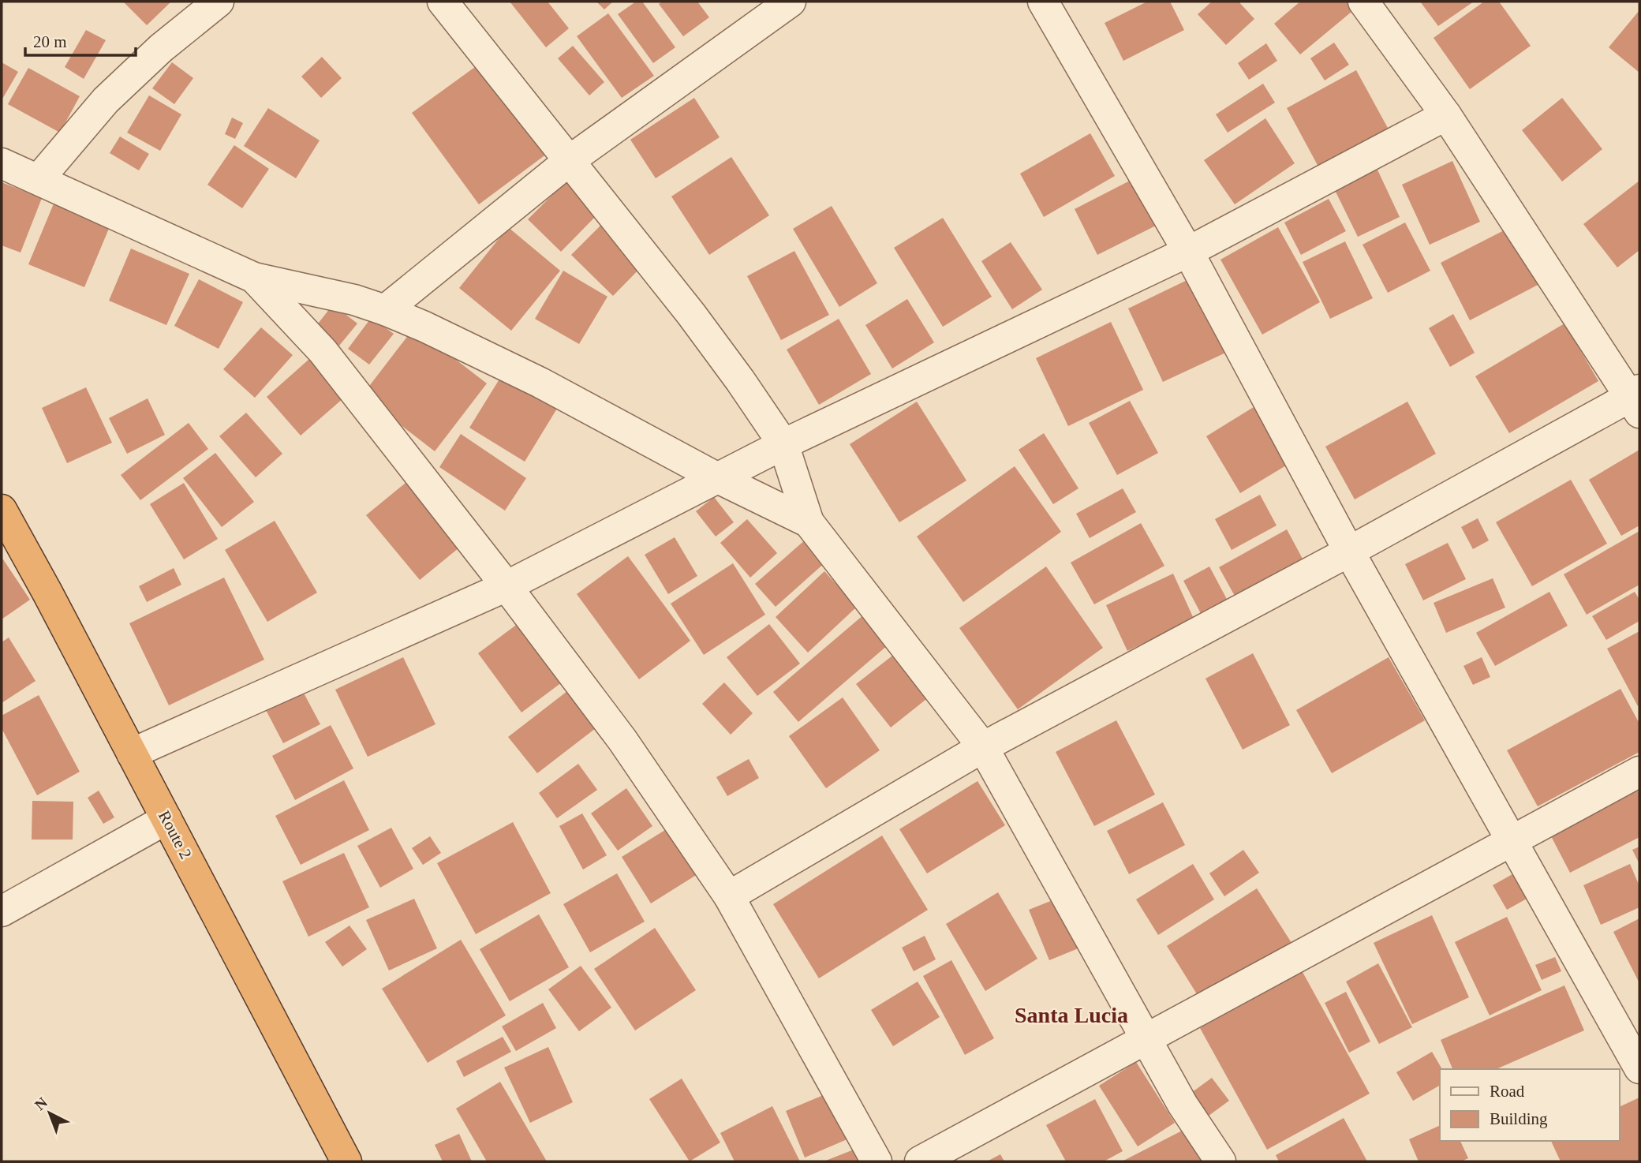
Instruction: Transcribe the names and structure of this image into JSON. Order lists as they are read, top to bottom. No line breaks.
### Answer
{"streets":{"highway":["Route 2"]},"districts":["Santa Lucia"],"legend":["Road","Building"],"scale_bar":"20 m","north":"top left"}
